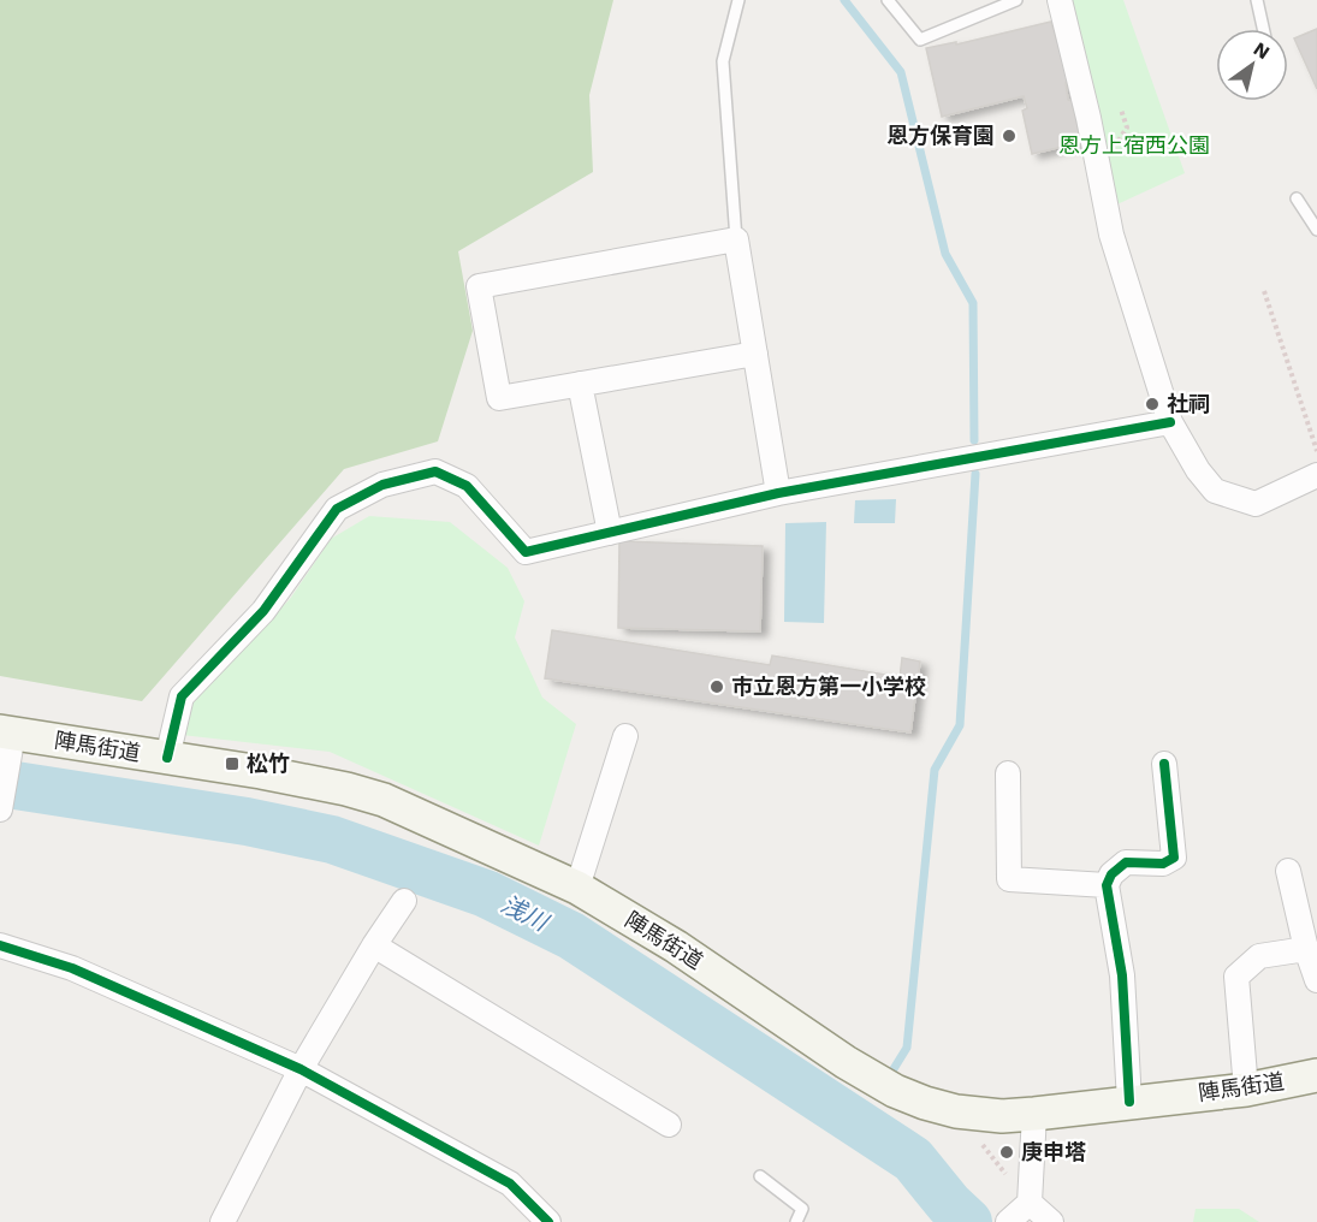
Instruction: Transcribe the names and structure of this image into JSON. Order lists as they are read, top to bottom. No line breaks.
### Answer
{"streets":{"main road":["陣馬街道"]},"water":["浅川"],"parks":["恩方上宿西公園"],"places":{"other":["恩方保育園","社祠","市立恩方第一小学校","庚申塔"],"transit":["松竹"]},"north":"top right"}
